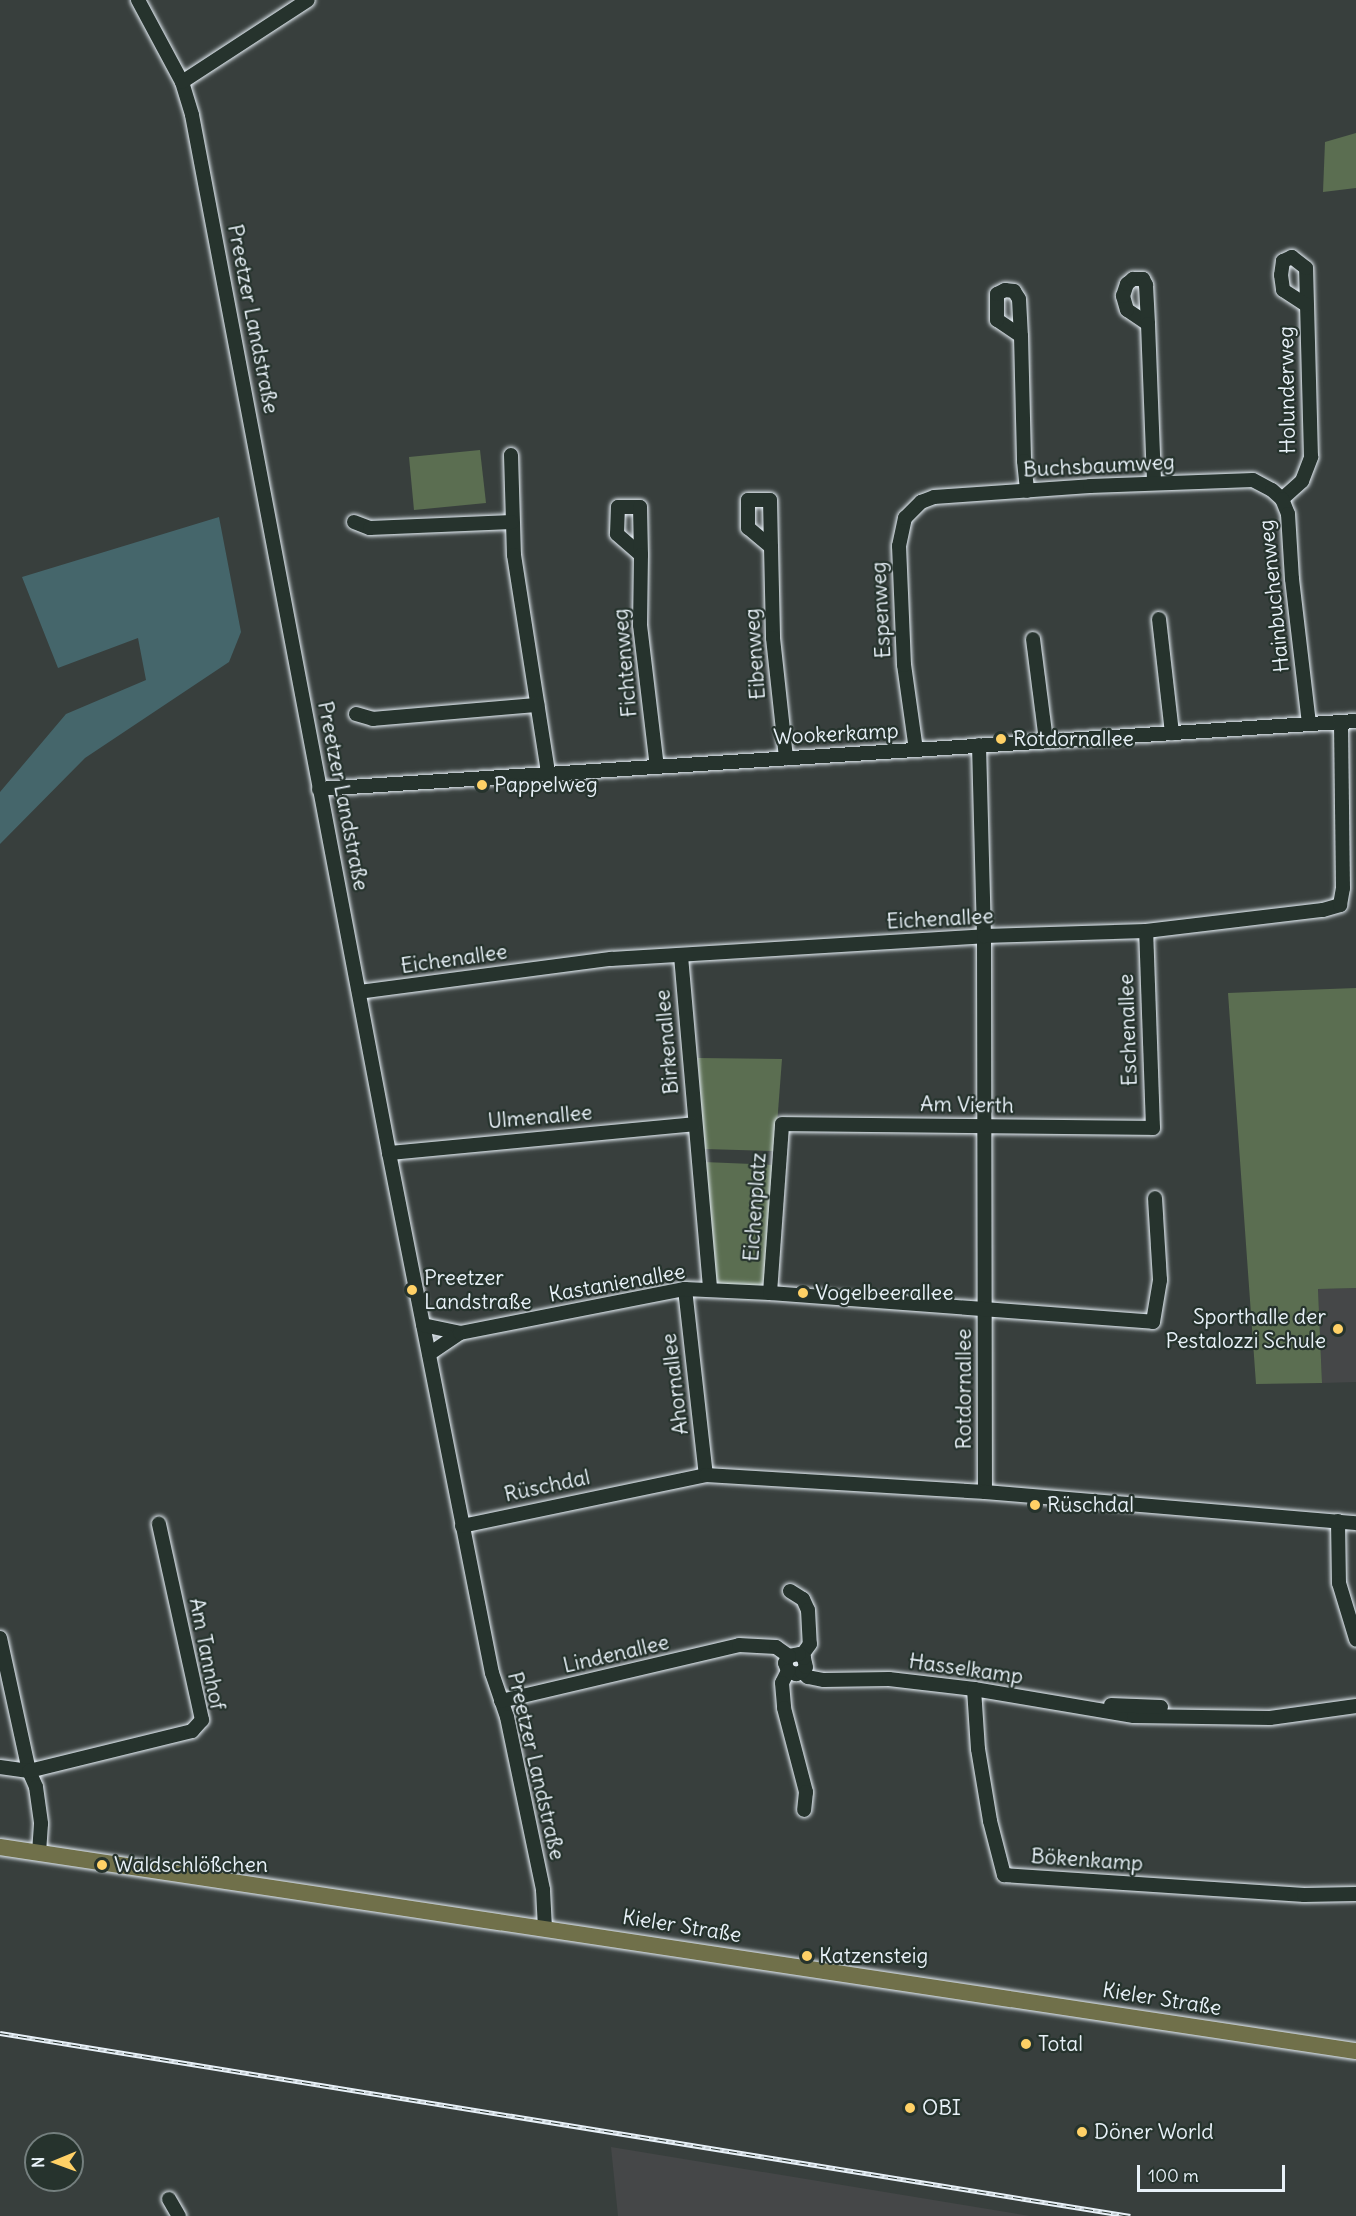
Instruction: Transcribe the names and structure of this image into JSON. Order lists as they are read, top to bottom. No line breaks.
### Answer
{"streets":{"main road":["Kieler Straße"],"street":["Preetzer Landstraße","Holunderweg","Buchsbaumweg","Hainbuchenweg","Espenweg","Eibenweg","Fichtenweg","Wookerkamp","Eichenallee","Eschenallee","Birkenallee","Am Vierth","Ulmenallee","Eichenplatz","Kastanienallee","Ahornallee","Rotdornallee","Rüschdal","Am Tannhof","Lindenallee","Hasselkamp","Bökenkamp"]},"crossings":[["Preetzer Landstraße","Wookerkamp"],["Preetzer Landstraße","Eichenallee"],["Preetzer Landstraße","Ulmenallee"],["Preetzer Landstraße","Kastanienallee"],["Preetzer Landstraße","Rüschdal"],["Preetzer Landstraße","Lindenallee"],["Preetzer Landstraße","Kieler Straße"],["Holunderweg","Hainbuchenweg"],["Buchsbaumweg","Hainbuchenweg"],["Buchsbaumweg","Espenweg"],["Hainbuchenweg","Wookerkamp"],["Espenweg","Wookerkamp"],["Eibenweg","Wookerkamp"],["Fichtenweg","Wookerkamp"],["Wookerkamp","Eichenallee"],["Wookerkamp","Rotdornallee"],["Eichenallee","Eschenallee"],["Eichenallee","Birkenallee"],["Eichenallee","Rotdornallee"],["Eschenallee","Am Vierth"],["Birkenallee","Ulmenallee"],["Birkenallee","Eichenplatz"],["Am Vierth","Eichenplatz"],["Am Vierth","Rotdornallee"],["Ulmenallee","Eichenplatz"],["Eichenplatz","Kastanienallee"],["Kastanienallee","Ahornallee"],["Ahornallee","Rüschdal"],["Rotdornallee","Rüschdal"],["Lindenallee","Hasselkamp"],["Hasselkamp","Bökenkamp"]],"places":["Rotdornallee","Pappelweg","Preetzer Landstraße","Vogelbeerallee","Sporthalle der Pestalozzi Schule","Rüschdal","Waldschlößchen","Katzensteig","Total","OBI","Döner World"],"scale_bar":"100 m","north":"left"}
